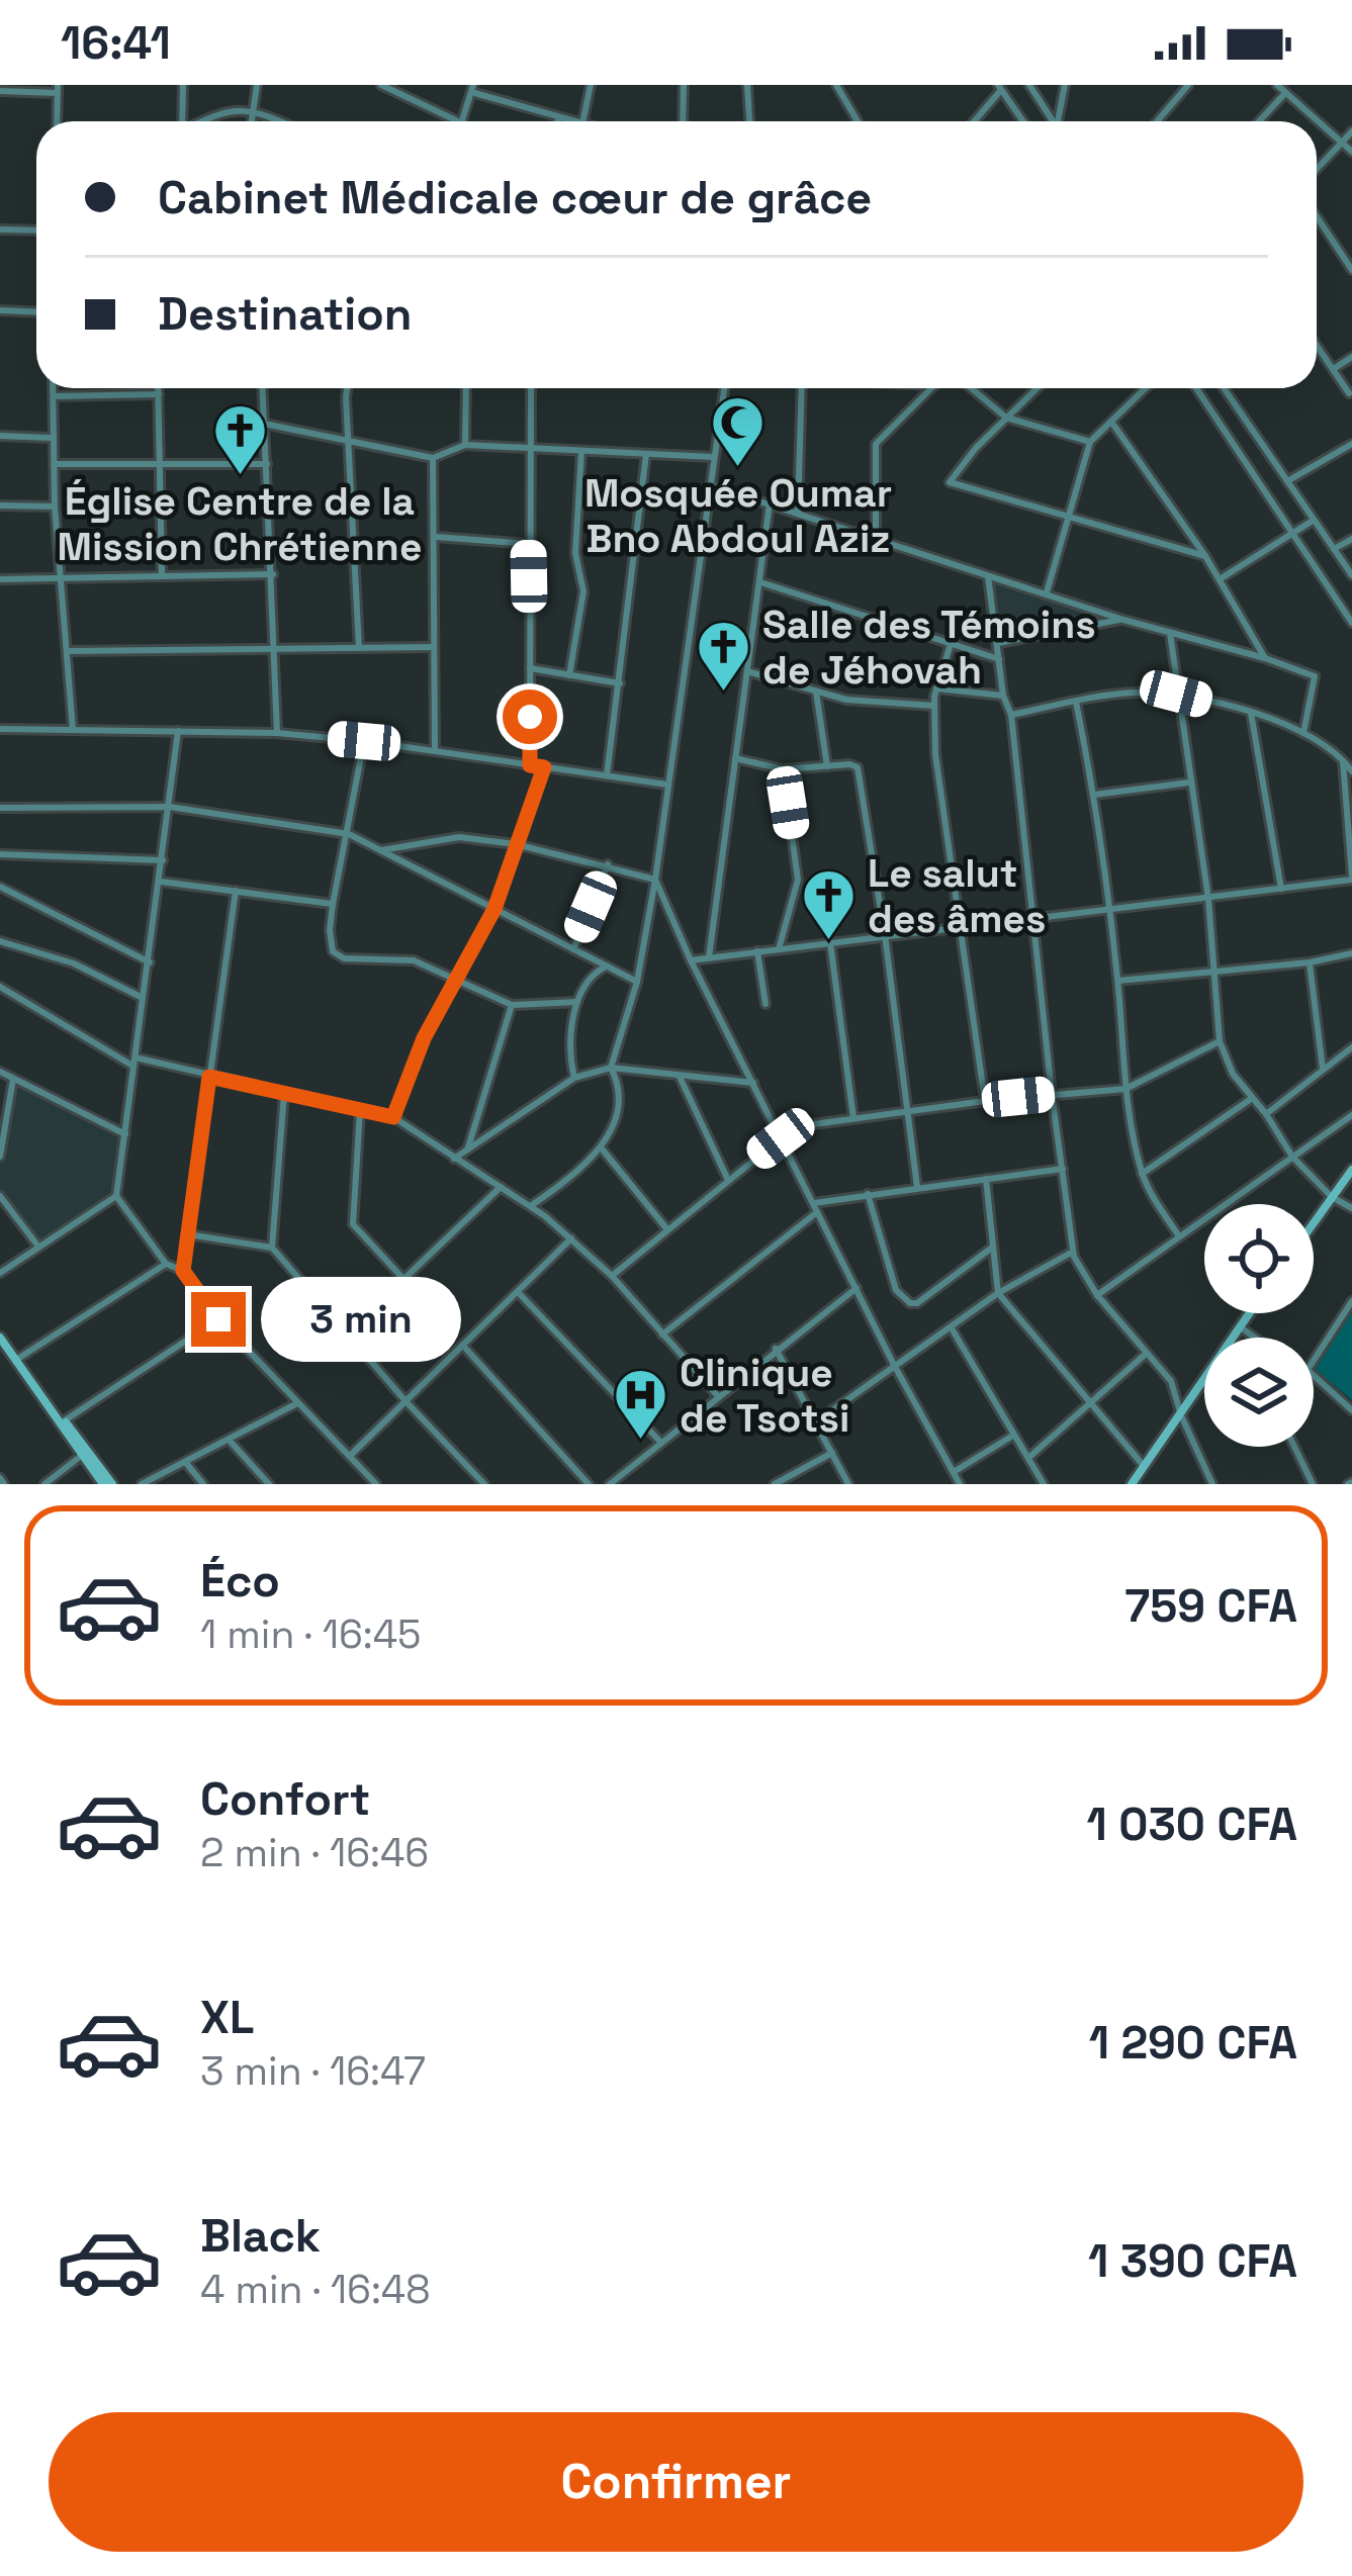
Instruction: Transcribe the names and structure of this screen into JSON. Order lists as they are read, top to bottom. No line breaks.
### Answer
{"places":{"mosque":["Mosquée Oumar Bno Abdoul Aziz"],"church":["Église Centre de la Mission Chrétienne","Salle des Témoins de Jéhovah","Le salut des âmes"],"hospital":["Clinique de Tsotsi"]},"page":{"status":"16:41","banner":["Cabinet Médicale cœur de grâce","Destination"],"bubble":"3 min","list":[{"name":"Éco","note":"1 min · 16:45","value":"759 CFA"},{"name":"Confort","note":"2 min · 16:46","value":"1 030 CFA"},{"name":"XL","note":"3 min · 16:47","value":"1 290 CFA"},{"name":"Black","note":"4 min · 16:48","value":"1 390 CFA"}],"buttons":"Confirmer"}}
